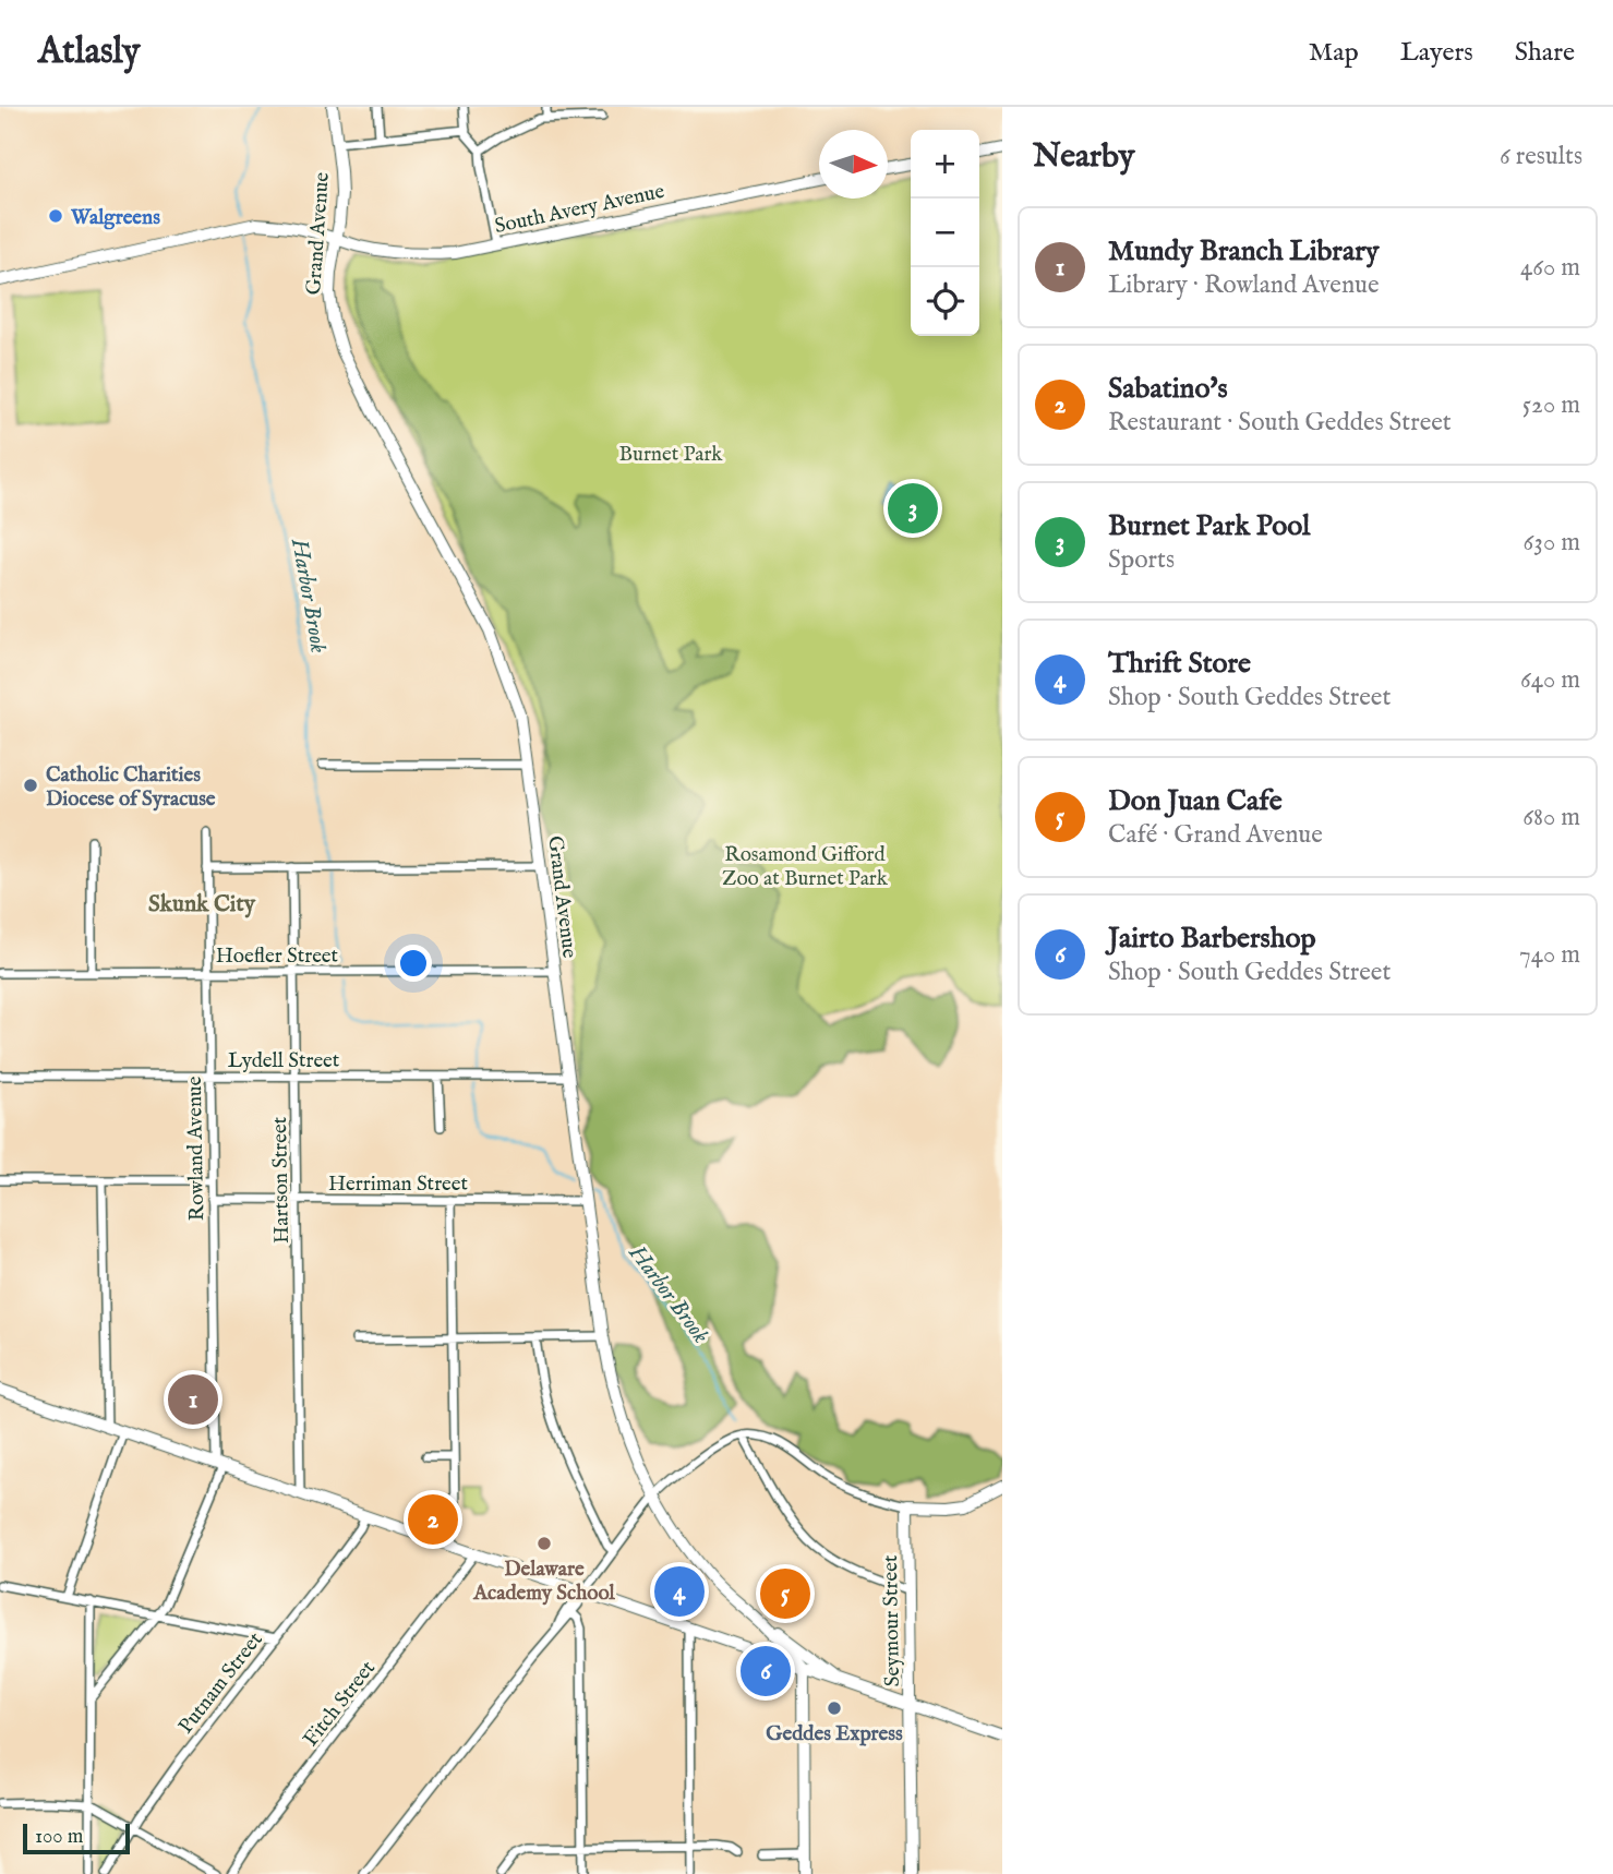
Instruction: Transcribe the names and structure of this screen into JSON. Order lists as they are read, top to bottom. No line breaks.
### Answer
{"streets":{"street":["South Avery Avenue","Grand Avenue","Hoefler Street","Lydell Street","Rowland Avenue","Hartson Street","Herriman Street","Seymour Street","Putnam Street","Fitch Street"]},"crossings":[["South Avery Avenue","Grand Avenue"],["Grand Avenue","Hoefler Street"],["Grand Avenue","Lydell Street"],["Grand Avenue","Herriman Street"],["Hoefler Street","Rowland Avenue"],["Hoefler Street","Hartson Street"],["Lydell Street","Rowland Avenue"],["Lydell Street","Hartson Street"],["Rowland Avenue","Herriman Street"],["Hartson Street","Herriman Street"]],"districts":["Skunk City"],"water":["Harbor Brook"],"parks":["Burnet Park","Rosamond Gifford Zoo at Burnet Park"],"places":["Walgreens","Catholic Charities Diocese of Syracuse","Delaware Academy School","Geddes Express"],"scale_bar":"100 m","north":"right","page":{"header":"Atlasly","nav":["Map","Layers","Share"],"heading":["Nearby","6 results"],"map_buttons":["+","−"],"list":[{"mark":"1","name":"Mundy Branch Library","note":"Library · Rowland Avenue","value":"460 m"},{"mark":"2","name":"Sabatino's","note":"Restaurant · South Geddes Street","value":"520 m"},{"mark":"3","name":"Burnet Park Pool","note":"Sports","value":"630 m"},{"mark":"4","name":"Thrift Store","note":"Shop · South Geddes Street","value":"640 m"},{"mark":"5","name":"Don Juan Cafe","note":"Café · Grand Avenue","value":"680 m"},{"mark":"6","name":"Jairto Barbershop","note":"Shop · South Geddes Street","value":"740 m"}],"pins":["3","1","2","4","5","6"],"scale":"100 m"}}
